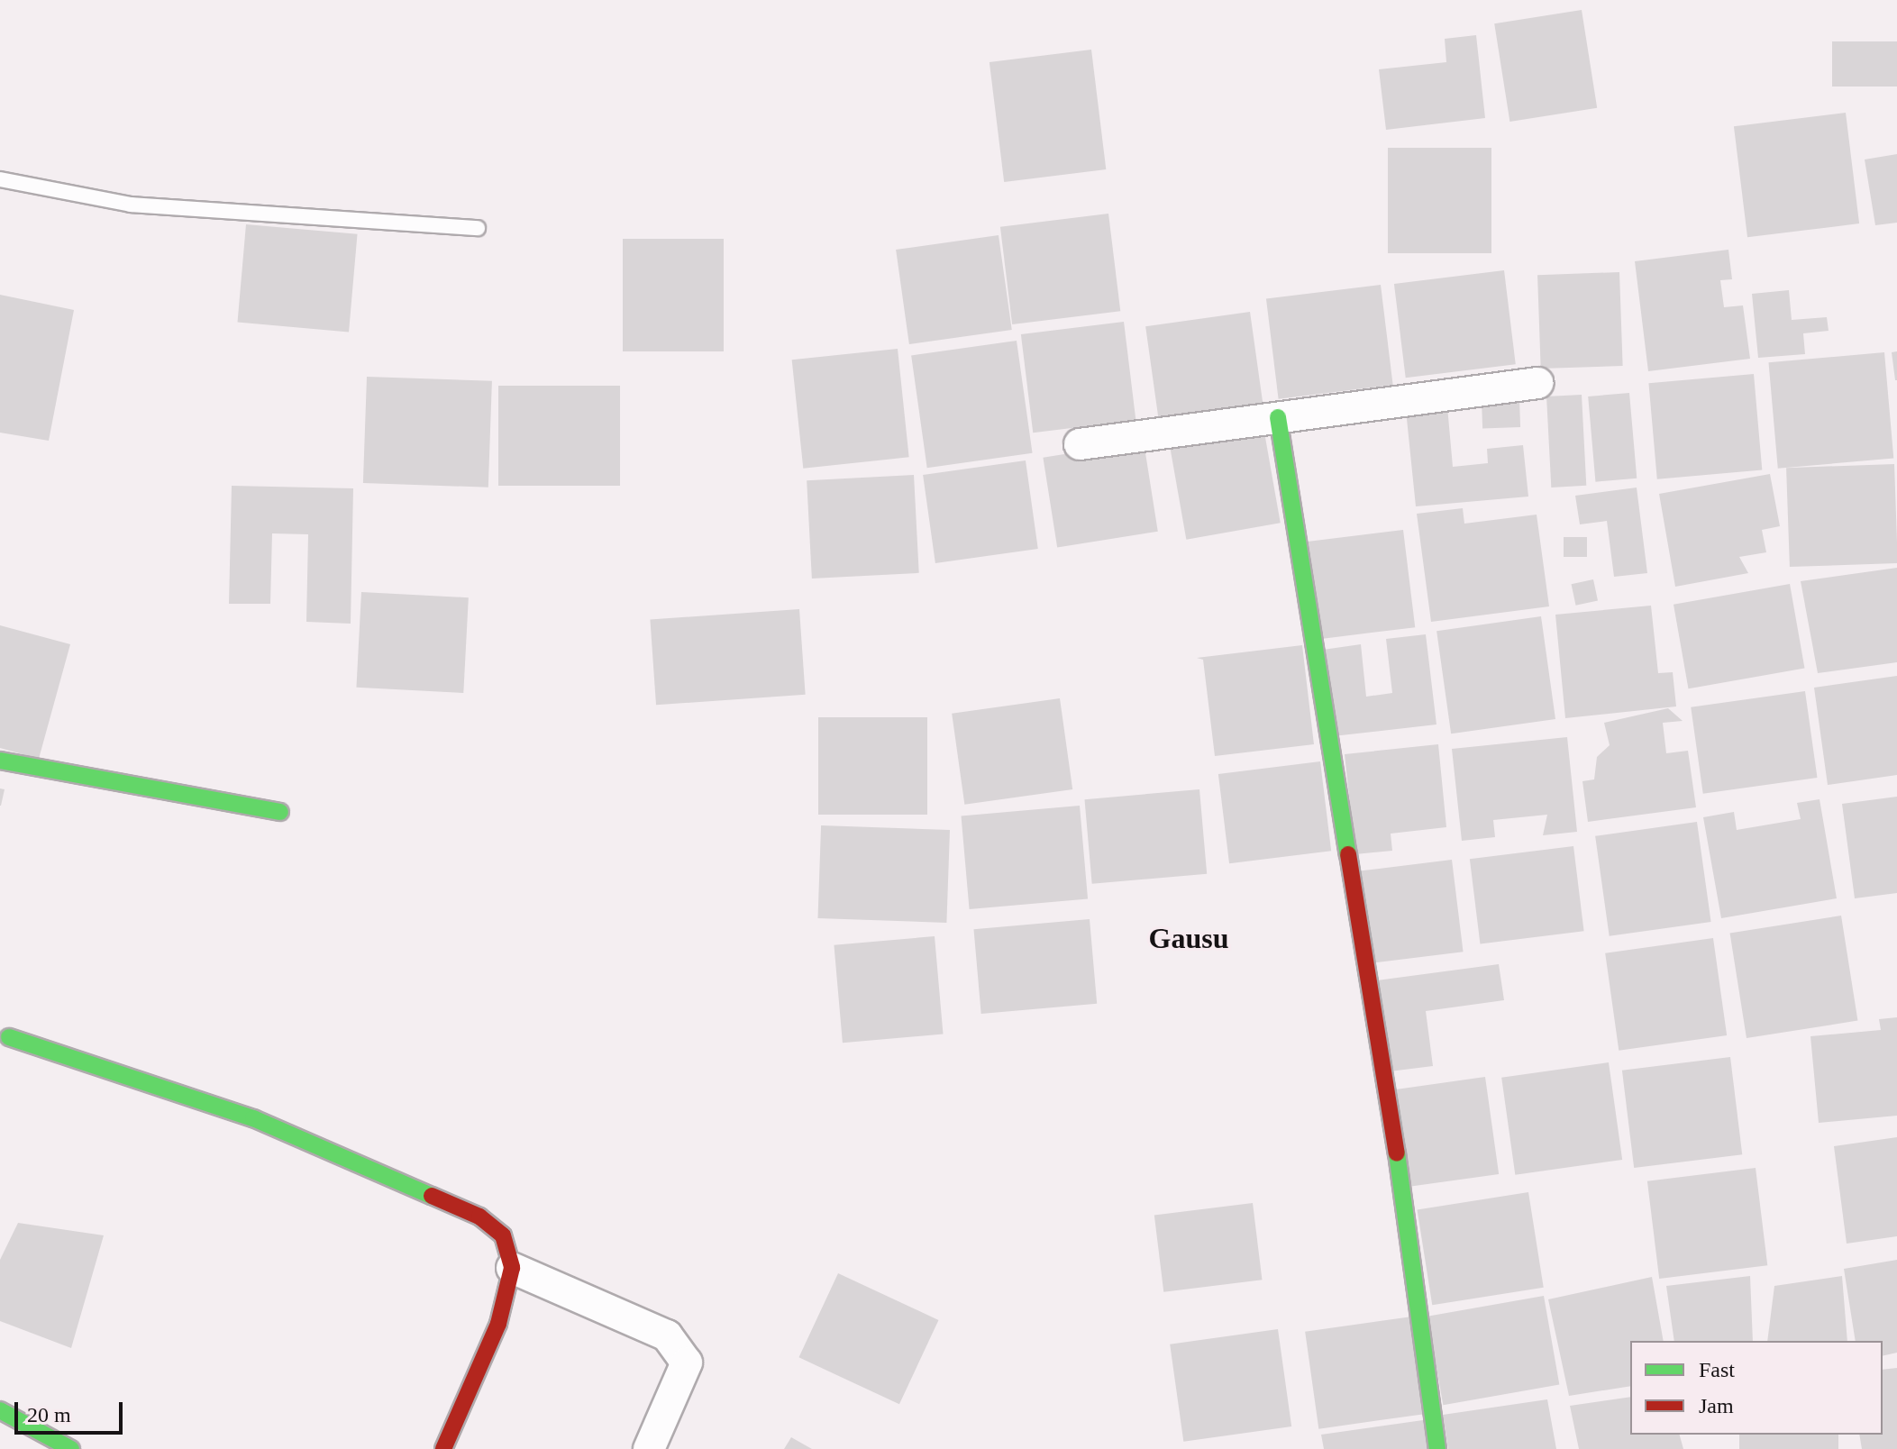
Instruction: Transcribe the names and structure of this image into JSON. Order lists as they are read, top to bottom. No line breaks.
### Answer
{"districts":["Gausu"],"legend":["Fast","Jam"],"scale_bar":"20 m"}
